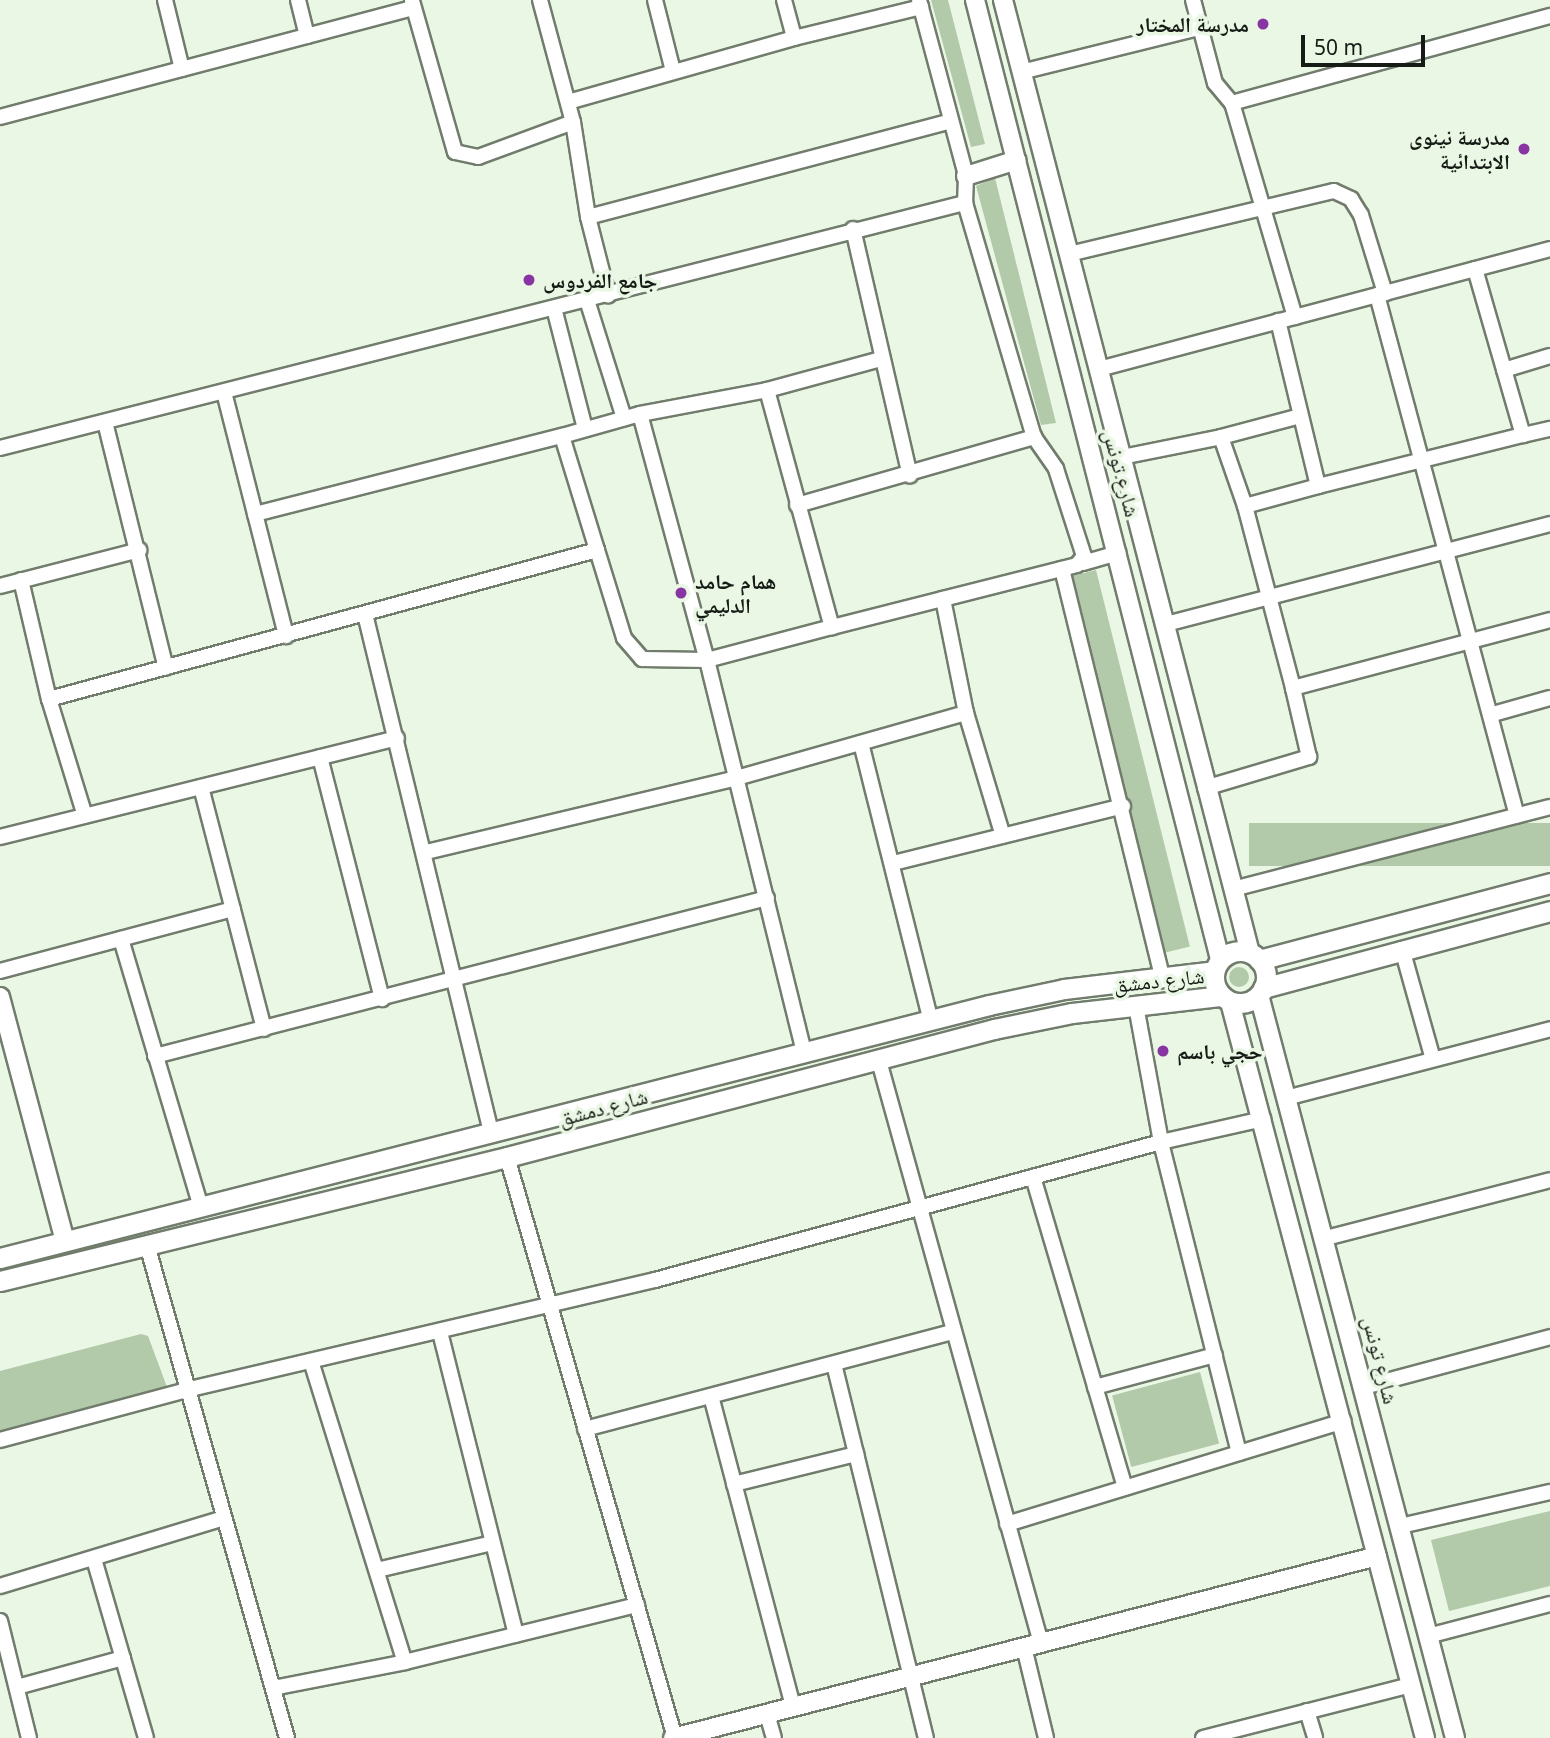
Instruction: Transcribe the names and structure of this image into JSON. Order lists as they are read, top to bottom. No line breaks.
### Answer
{"streets":{"main road":["شارع دمشق"],"street":["شارع تونس"]},"crossings":[["شارع تونس","شارع دمشق"]],"places":["مدرسة المختار","مدرسة نينوى الابتدائية","جامع الفردوس","همام حامد الدليمي","حجي باسم"],"scale_bar":"50 m"}
